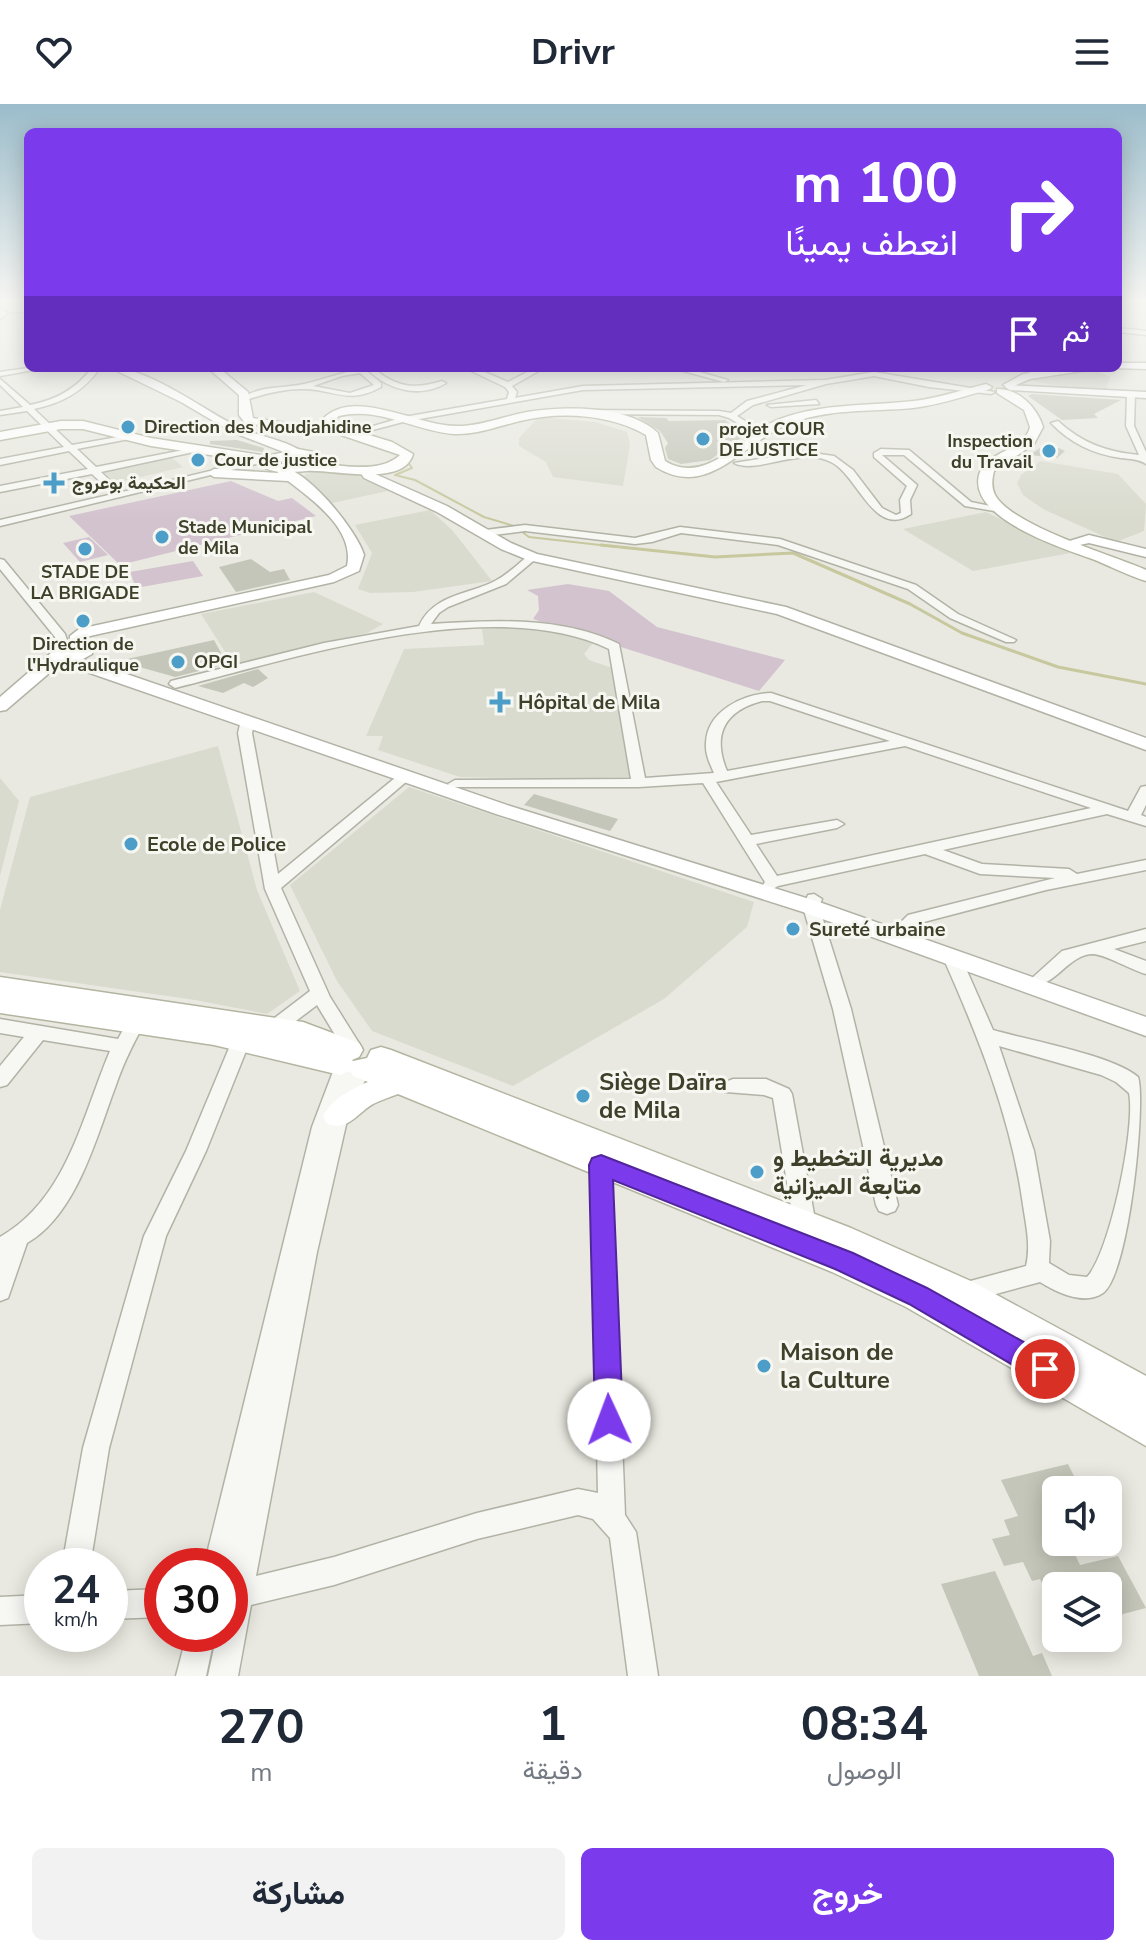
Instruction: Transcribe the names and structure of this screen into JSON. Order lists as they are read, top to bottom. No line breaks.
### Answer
{"places":{"other":["Direction des Moudjahidine","projet COUR DE JUSTICE","Inspection du Travail","Cour de justice","Stade Municipal de Mila","STADE DE LA BRIGADE","Direction de l'Hydraulique","OPGI","Ecole de Police","Sureté urbaine","Siège Daïra de Mila","مديرية التخطيط و متابعة الميزانية","Maison de la Culture"],"health":["الحكيمة بوعروج","Hôpital de Mila"]},"page":{"header":"Drivr","turn":["100 m","انعطف يمينًا"],"then":"ثم","speed":"24 km/h","limit":"30","eta":["08:34","الوصول","1","دقيقة","270","m"],"buttons":["خروج","مشاركة"]}}
